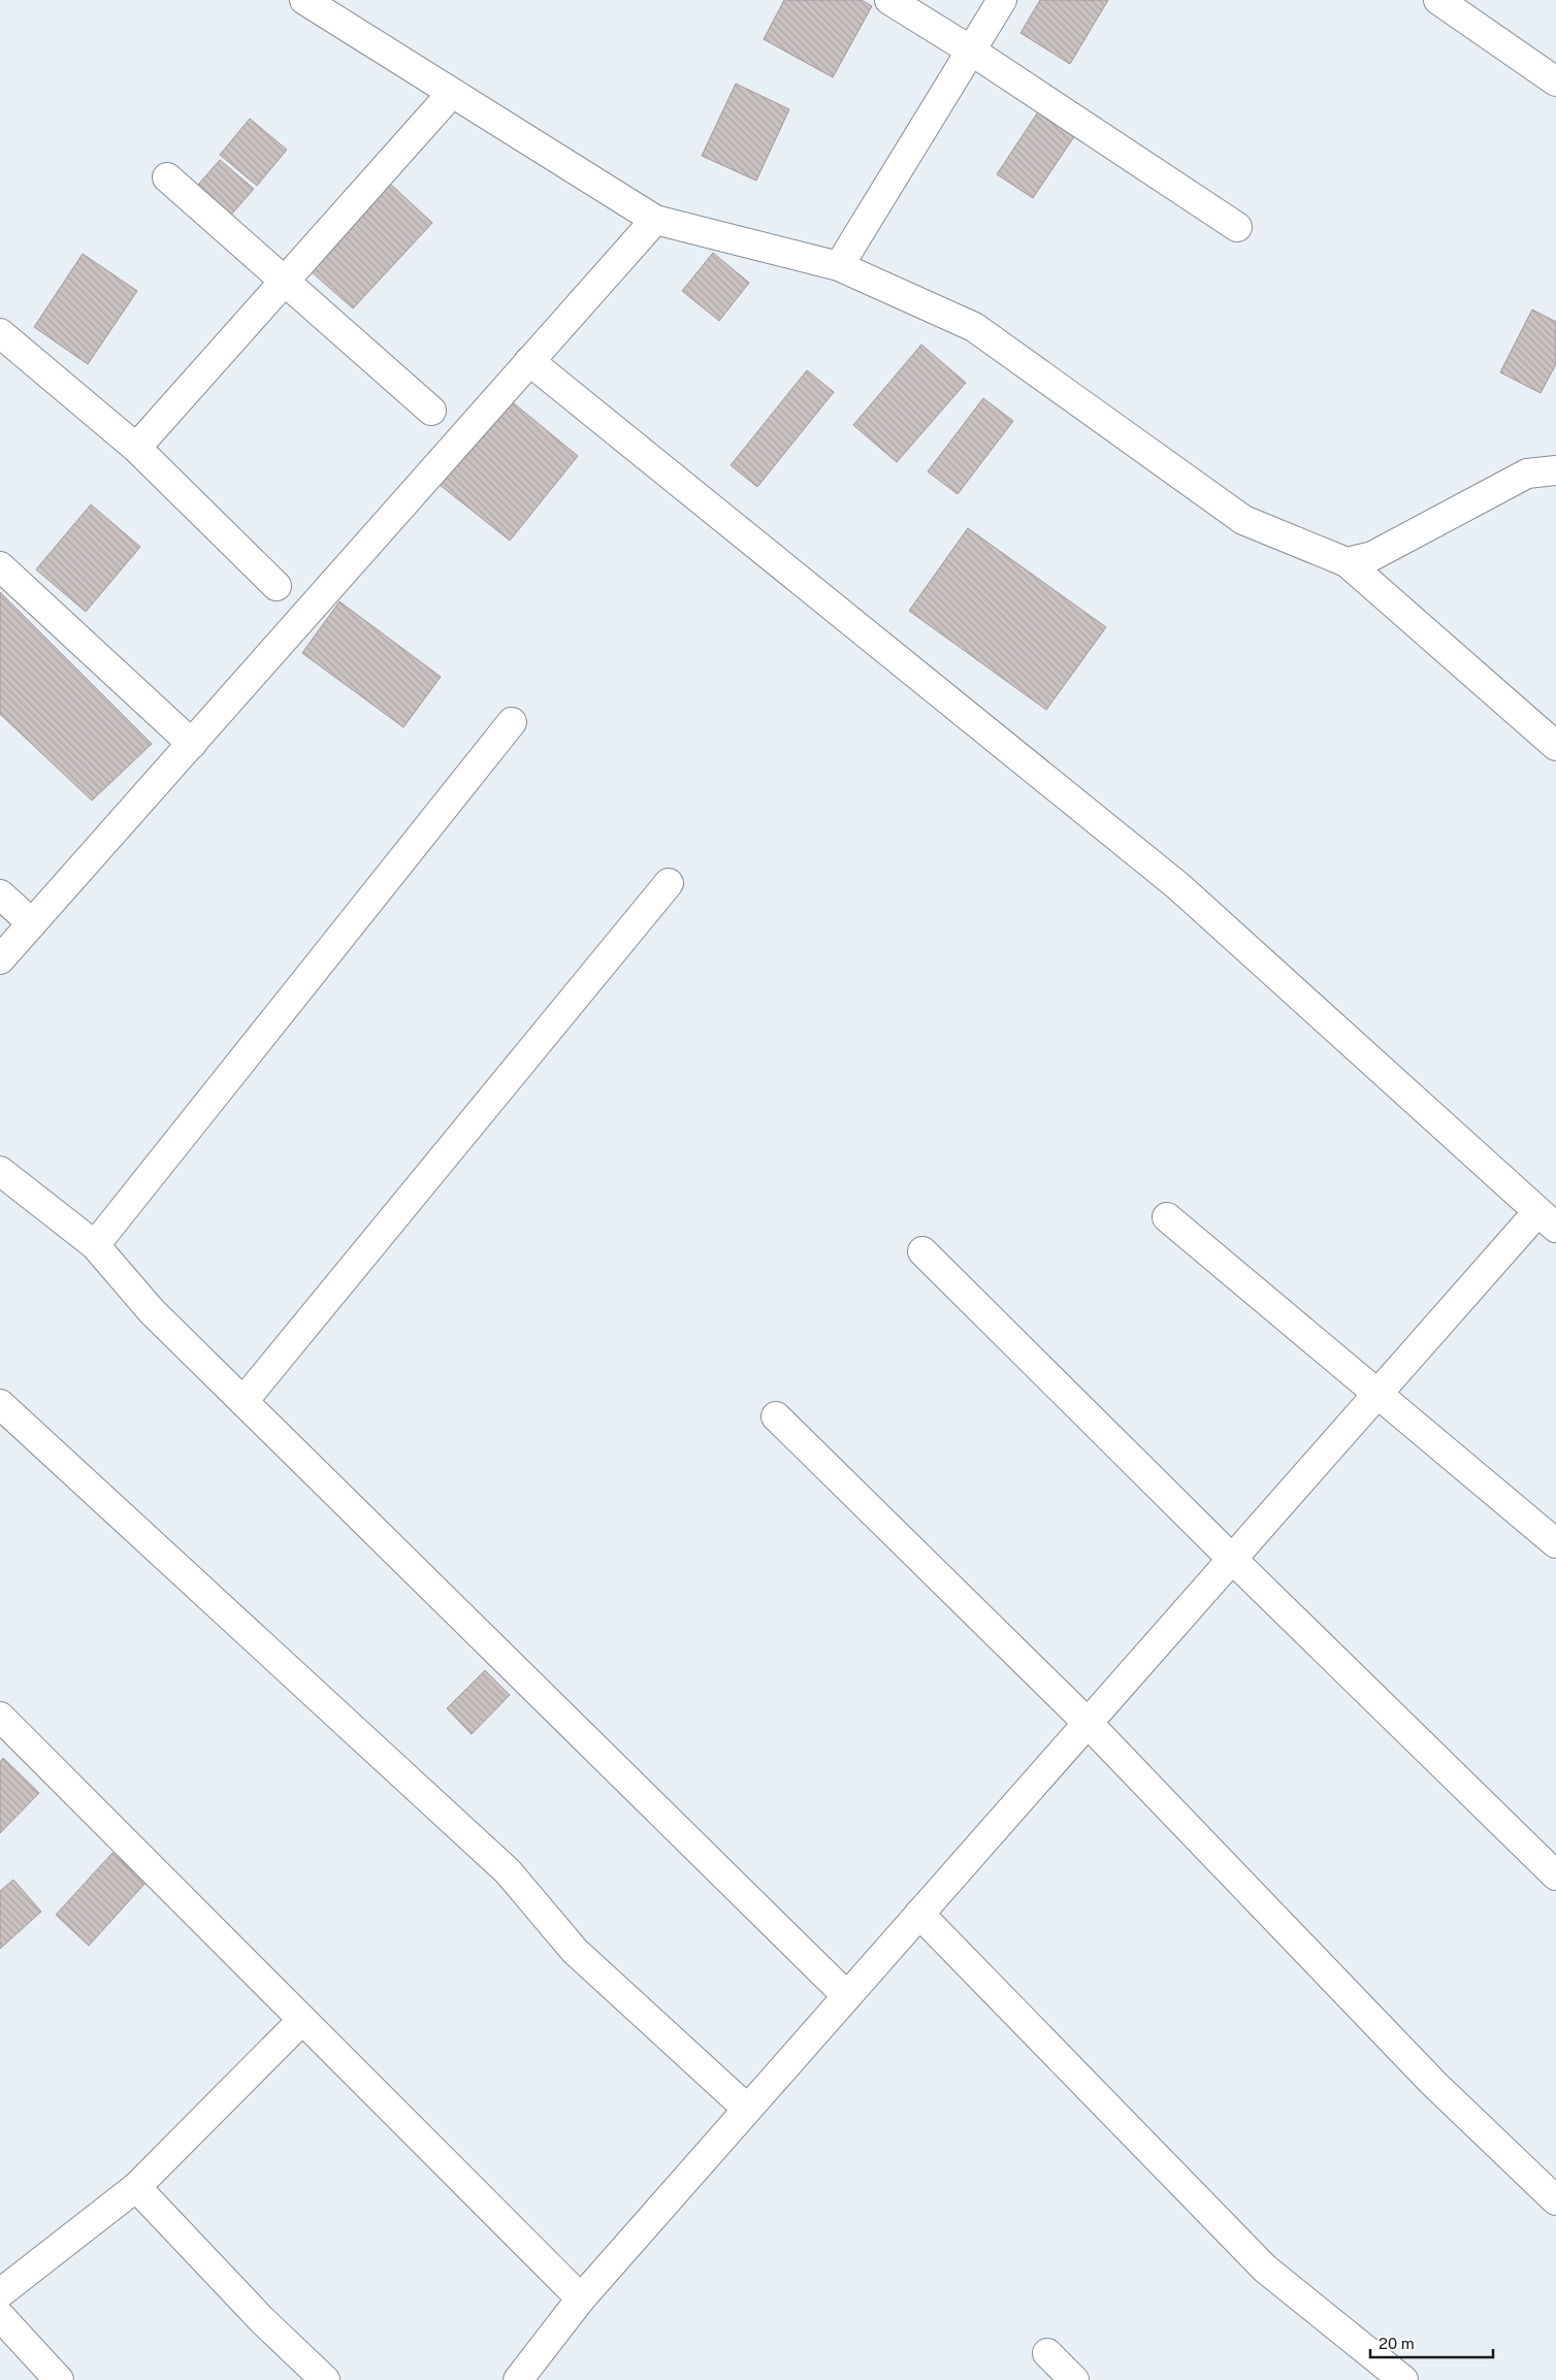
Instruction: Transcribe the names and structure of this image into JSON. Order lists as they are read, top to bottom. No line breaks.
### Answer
{"scale_bar":"20 m"}
